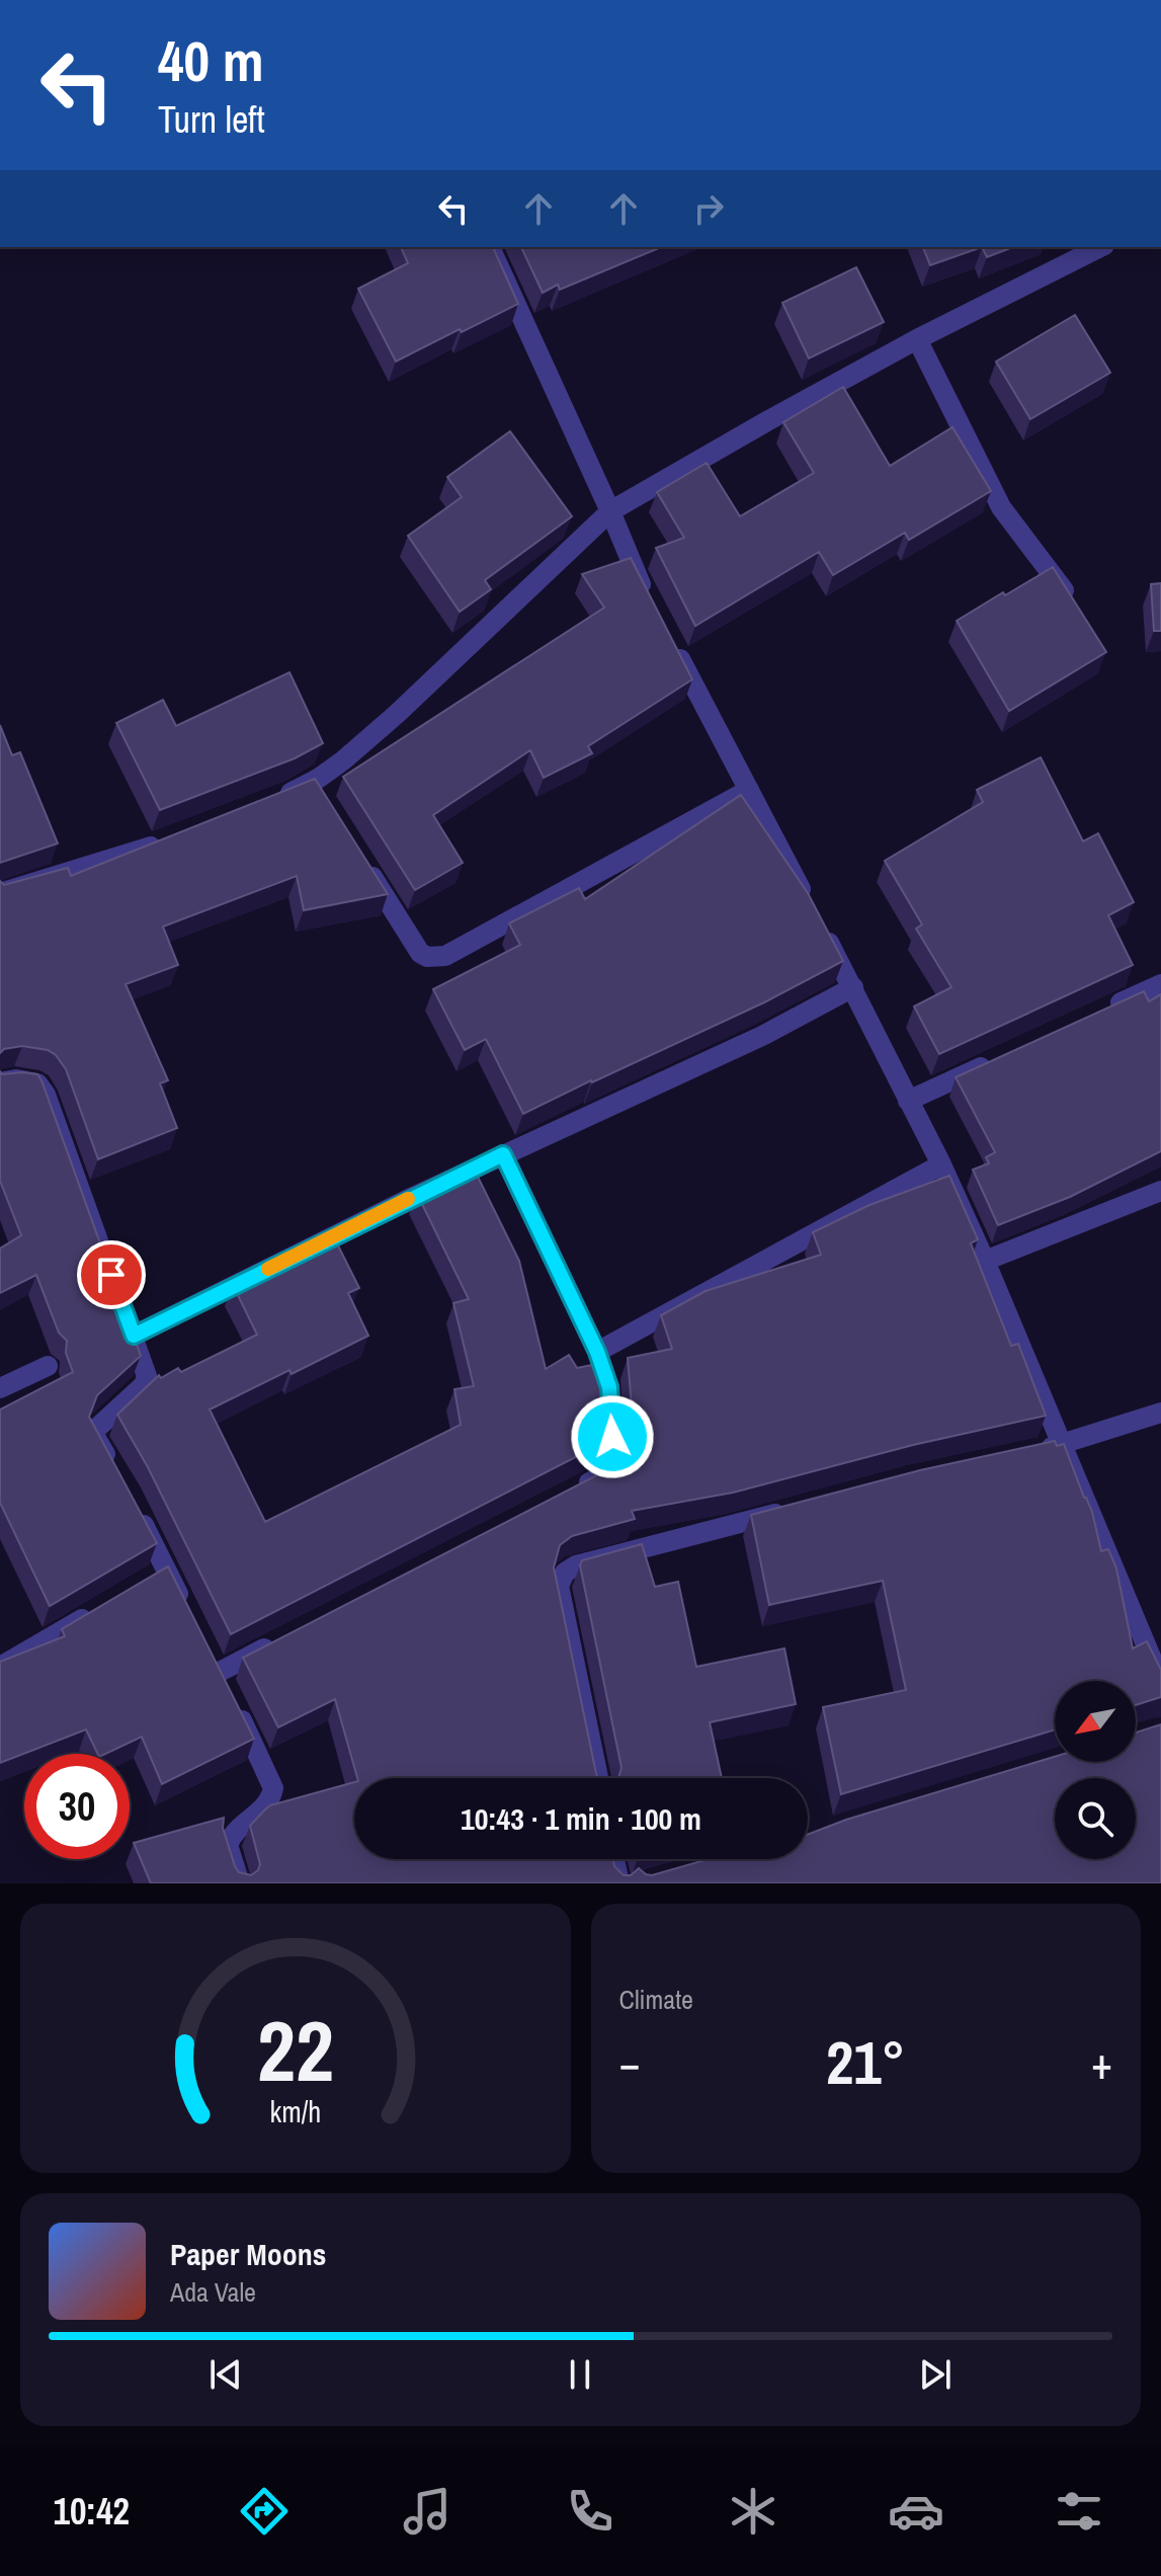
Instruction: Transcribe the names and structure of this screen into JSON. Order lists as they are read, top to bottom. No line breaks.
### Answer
{"north":"bottom left","page":{"turn":["40 m","Turn left"],"limit":"30","trip":"10:43 · 1 min · 100 m","tile":"Climate","heat":["−","21°","+"],"song":["Paper Moons","Ada Vale"],"tabs":"10:42","gauge":["22","km/h"]}}
